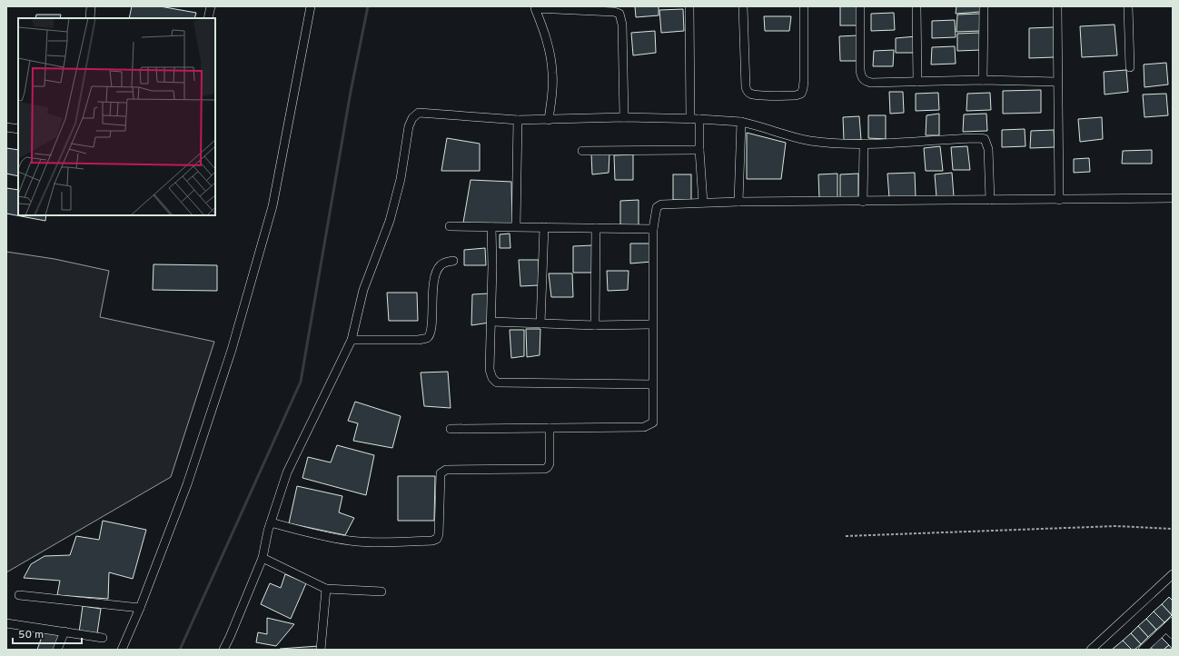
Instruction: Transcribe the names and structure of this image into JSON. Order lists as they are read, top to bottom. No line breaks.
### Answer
{"scale_bar":"50 m"}
